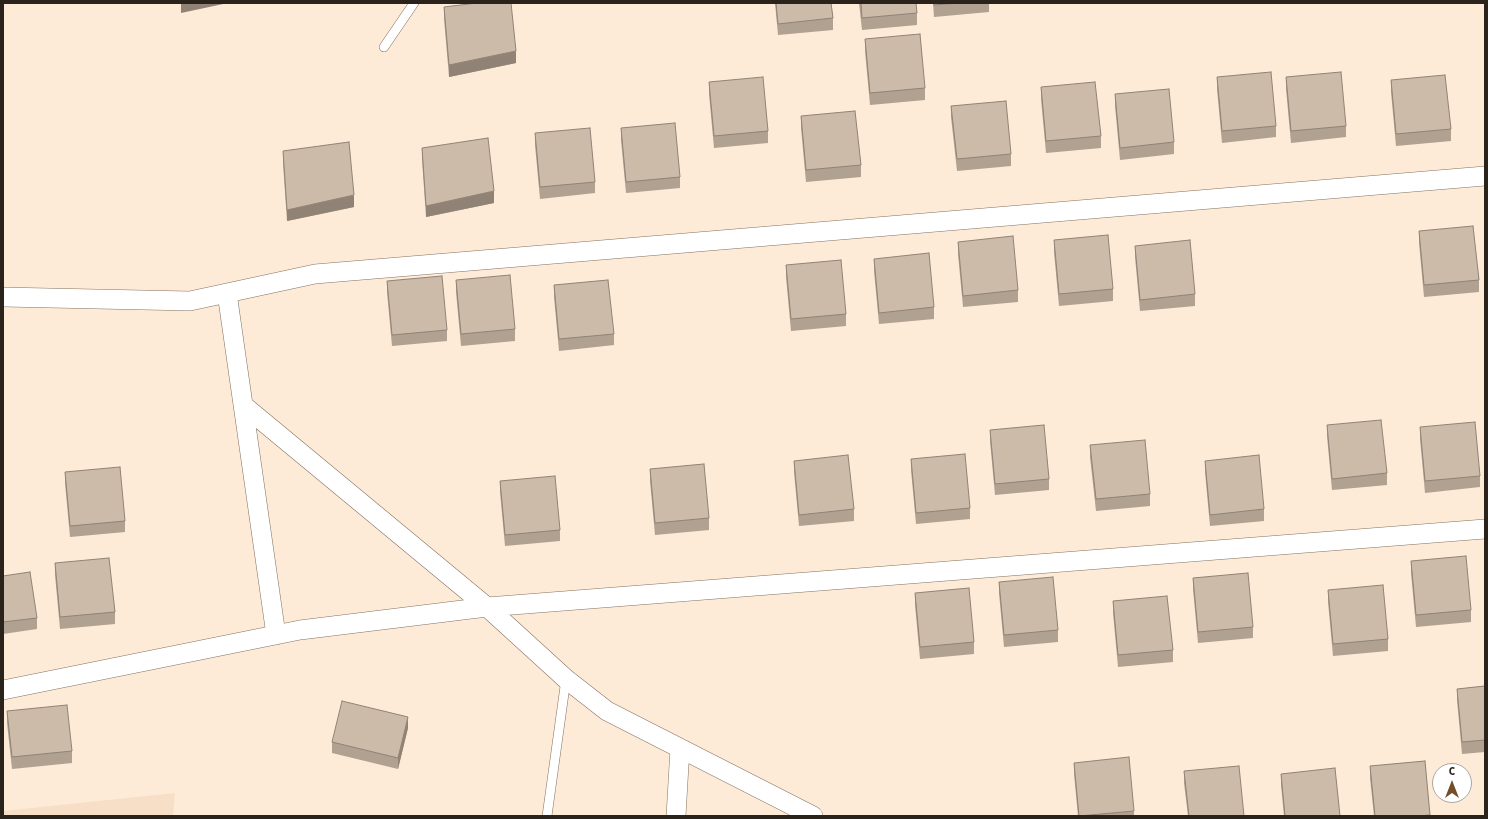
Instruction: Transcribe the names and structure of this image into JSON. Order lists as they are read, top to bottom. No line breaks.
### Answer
{"north":"top"}
